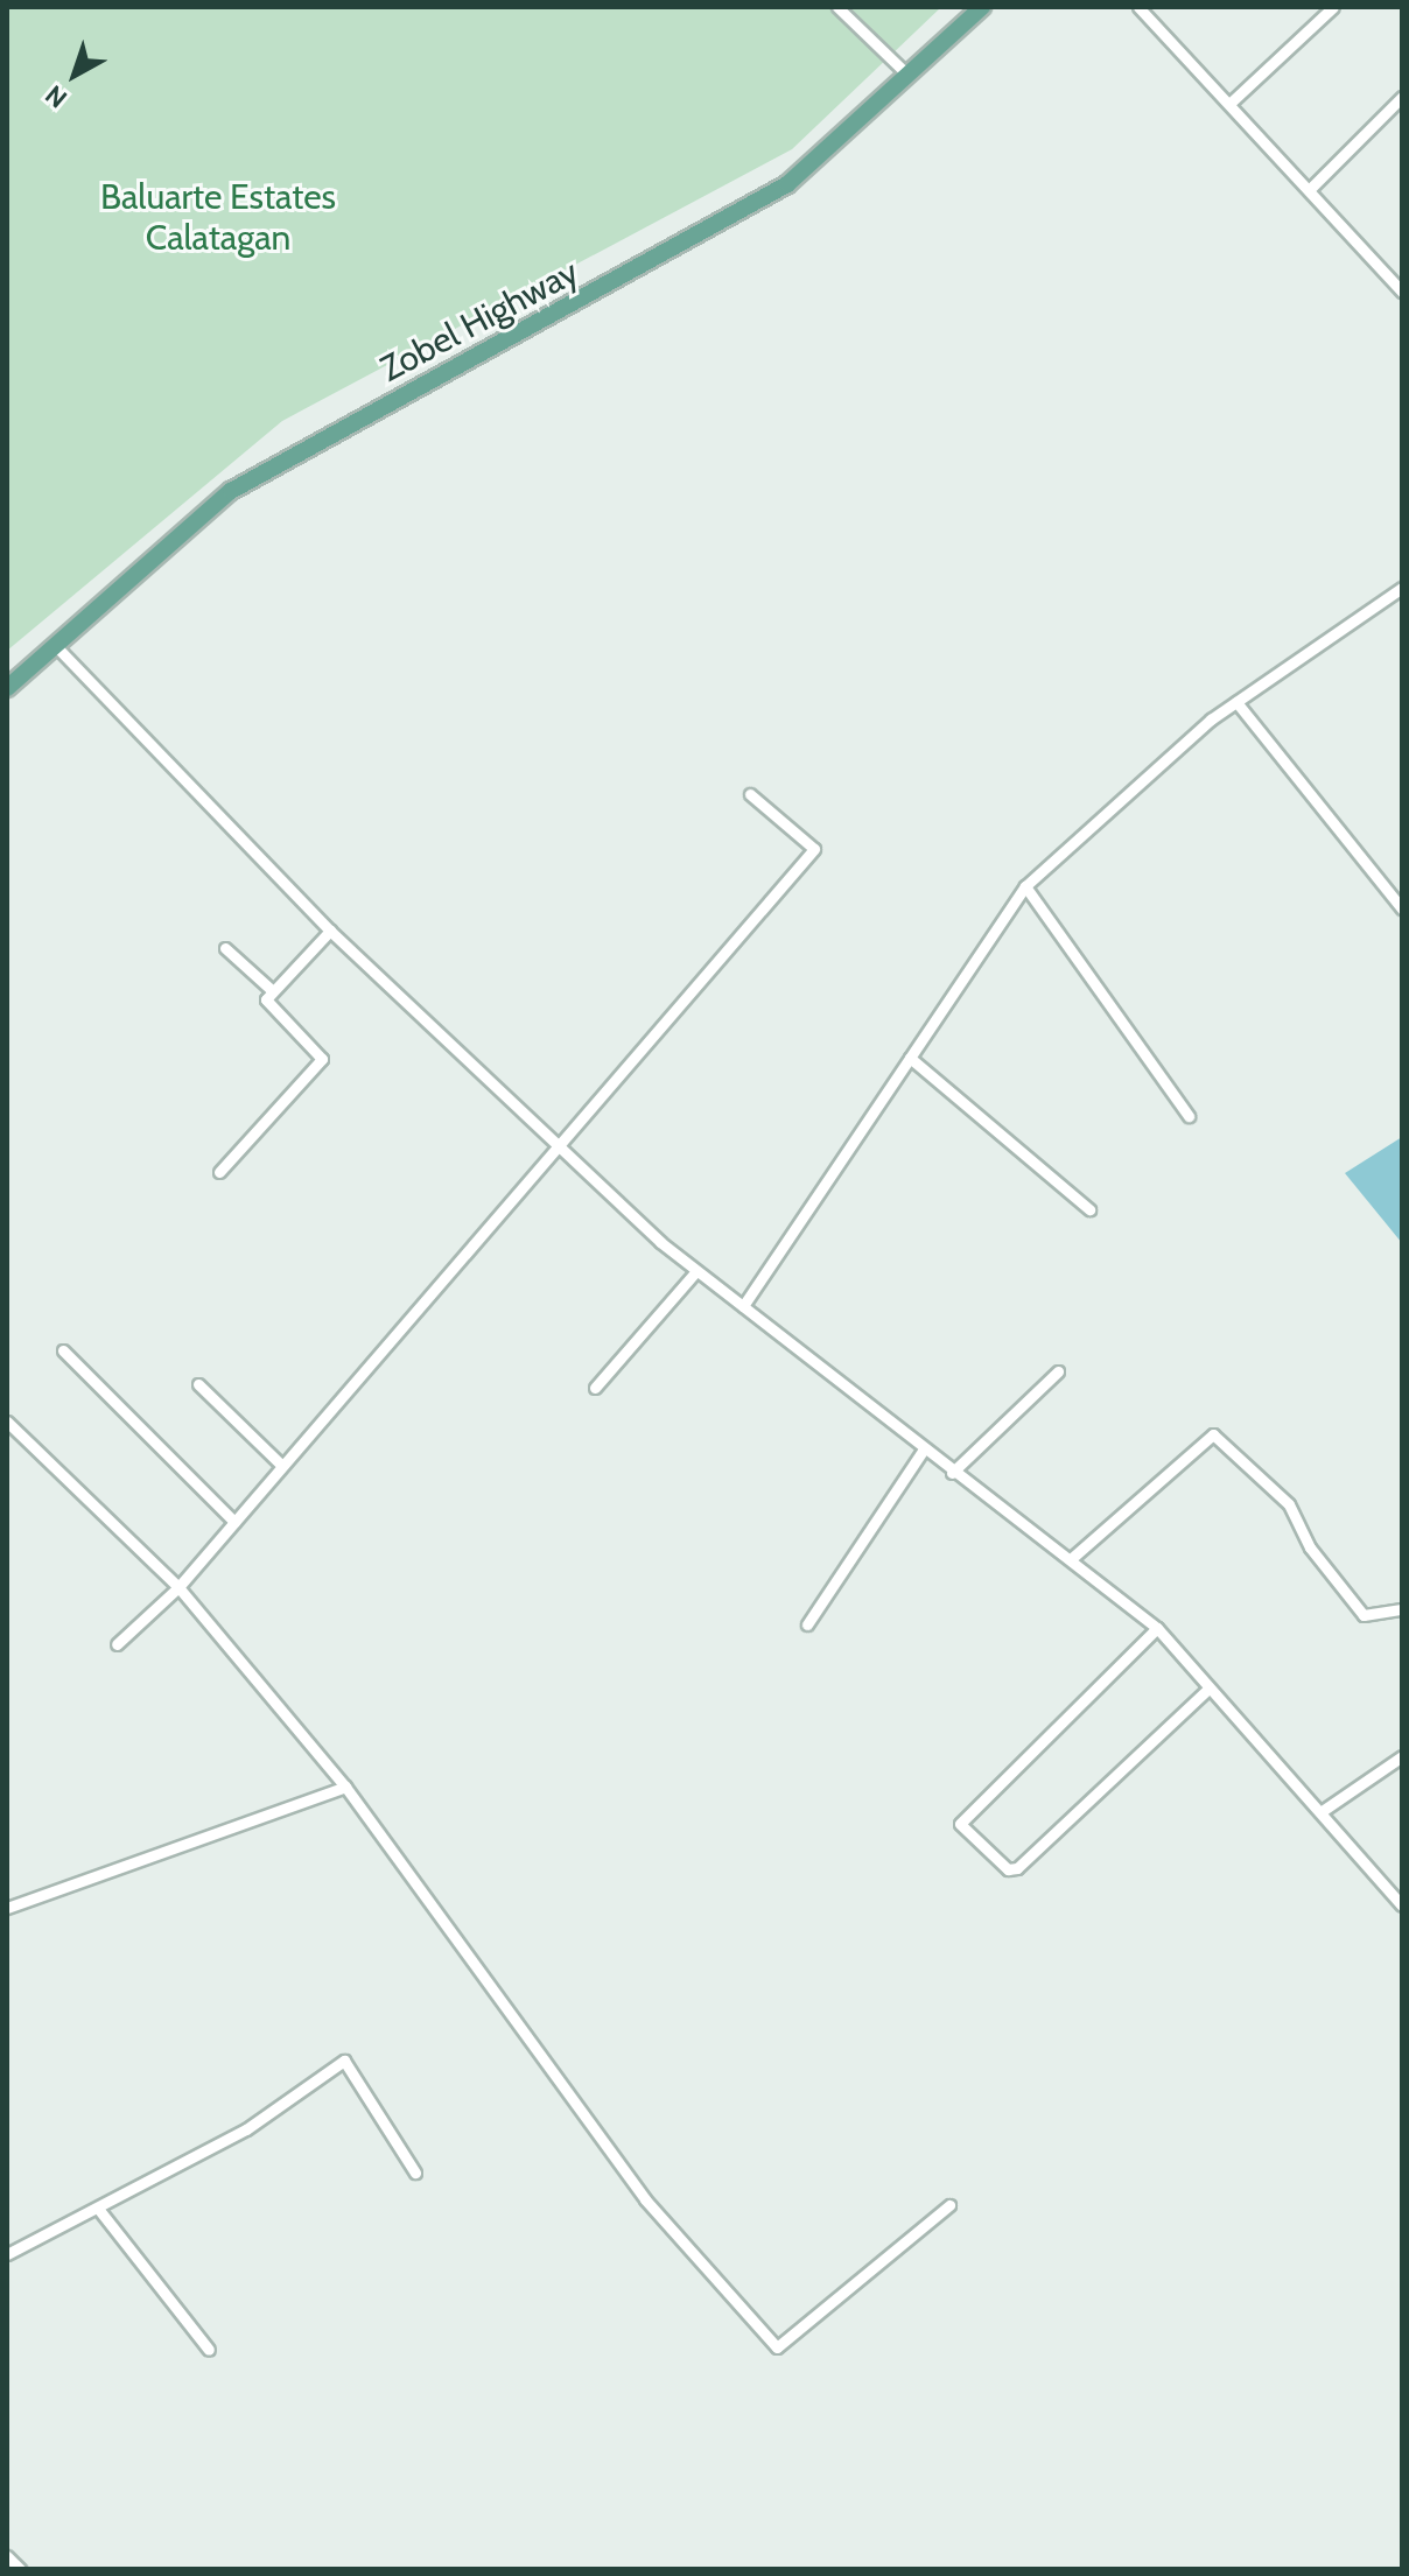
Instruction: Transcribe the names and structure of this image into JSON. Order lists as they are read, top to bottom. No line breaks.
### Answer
{"streets":{"main road":["Zobel Highway"]},"parks":["Baluarte Estates Calatagan"],"north":"bottom left"}
